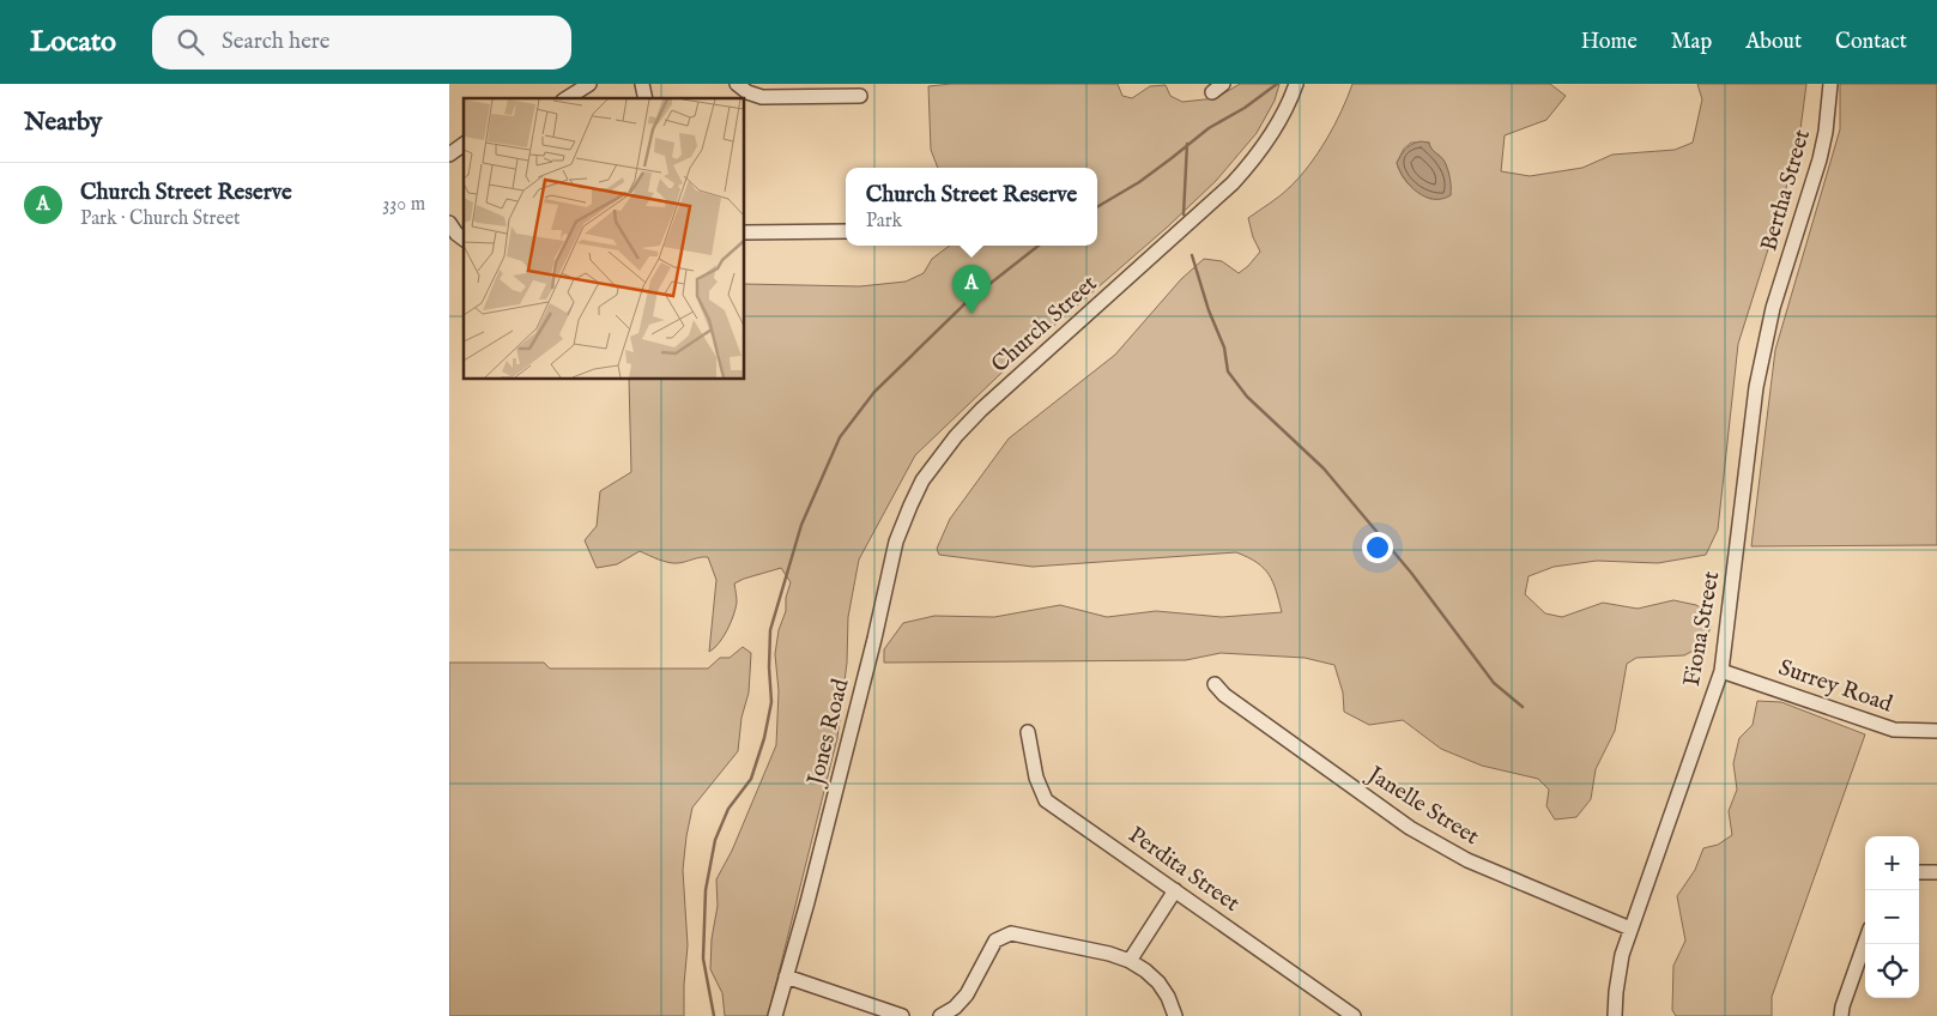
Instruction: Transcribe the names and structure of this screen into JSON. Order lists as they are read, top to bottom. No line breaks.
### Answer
{"streets":{"street":["Bertha Street","Church Street","Fiona Street","Surrey Road","Jones Road","Janelle Street","Perdita Street"]},"crossings":[["Bertha Street","Fiona Street"],["Church Street","Jones Road"],["Fiona Street","Surrey Road"],["Fiona Street","Janelle Street"]],"page":{"header":"Locato","search":"Search here","nav":["Home","Map","About","Contact"],"heading":"Nearby","list":[{"mark":"A","name":"Church Street Reserve","note":"Park · Church Street","value":"330 m"}],"popup":["Church Street Reserve","Park"],"pins":"A","map_buttons":["+","−"]}}
